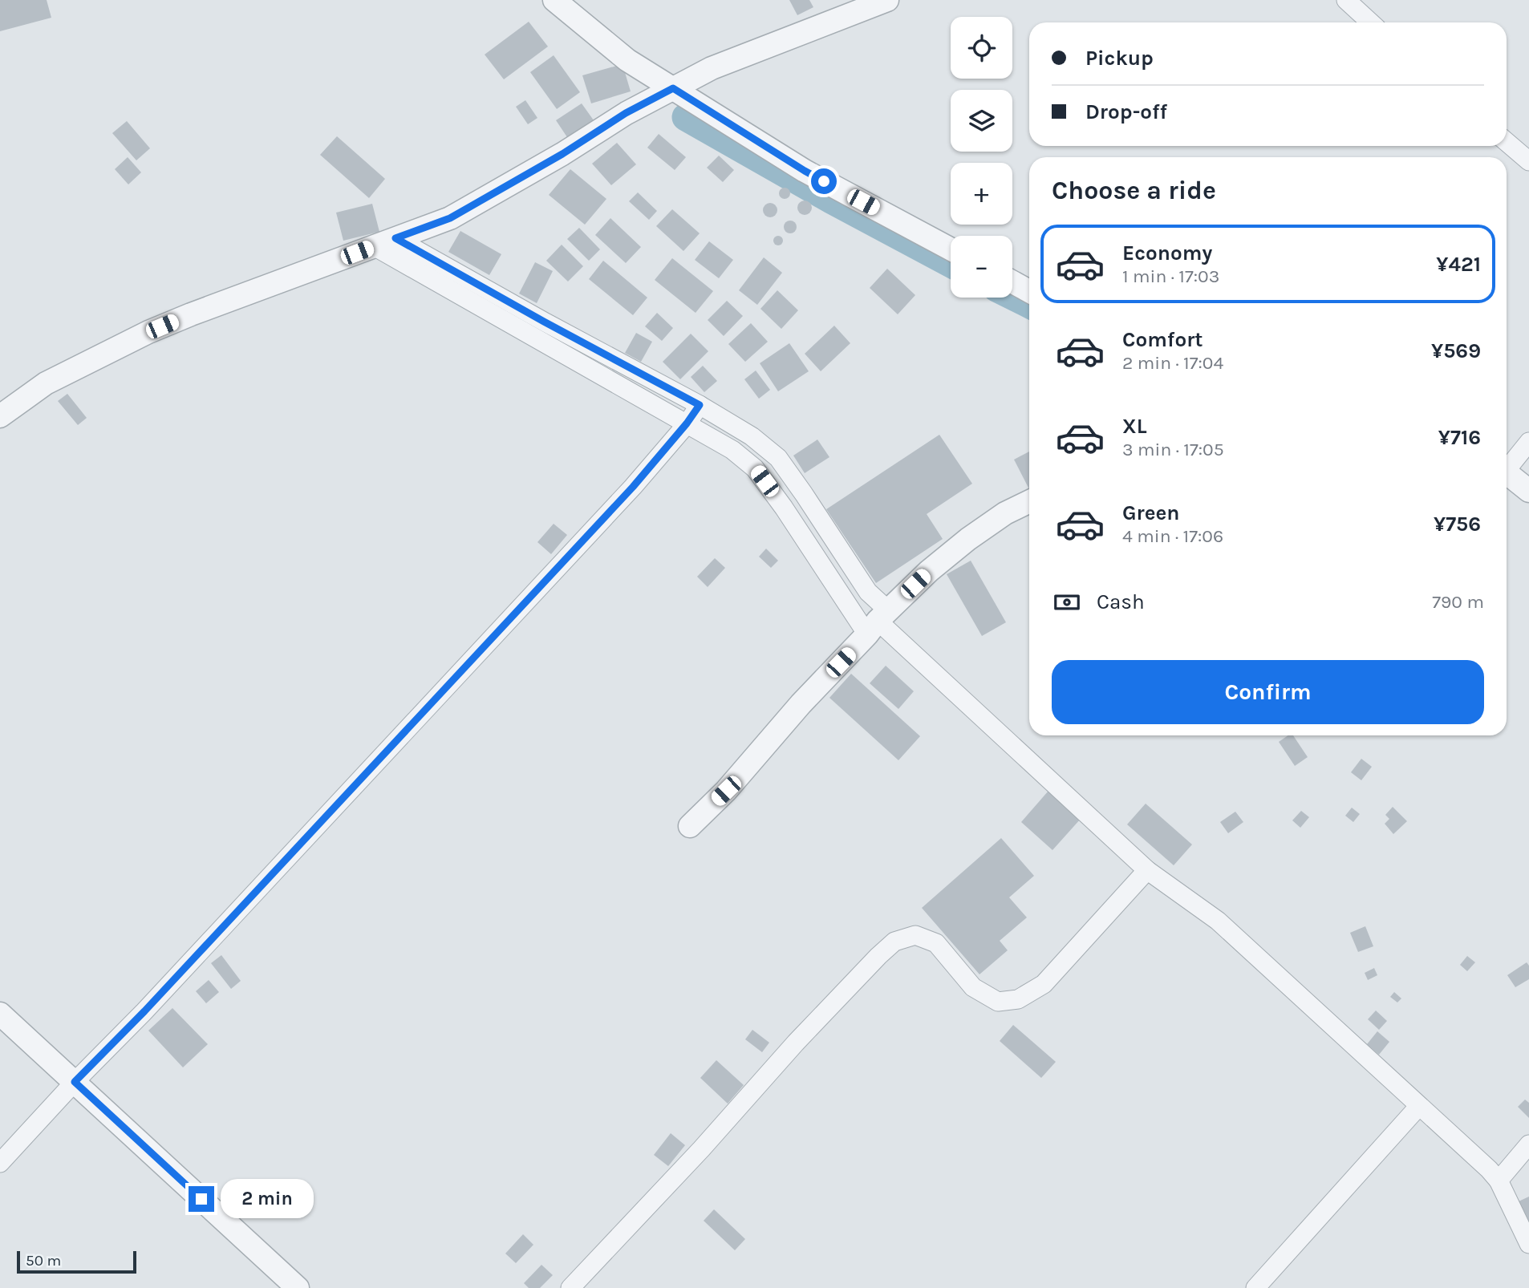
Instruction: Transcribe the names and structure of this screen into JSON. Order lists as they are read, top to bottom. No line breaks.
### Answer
{"scale_bar":"50 m","page":{"map_buttons":["+","−"],"banner":["Pickup","Drop-off"],"heading":"Choose a ride","list":[{"name":"Economy","note":"1 min · 17:03","value":"¥421"},{"name":"Comfort","note":"2 min · 17:04","value":"¥569"},{"name":"XL","note":"3 min · 17:05","value":"¥716"},{"name":"Green","note":"4 min · 17:06","value":"¥756"}],"pay":["Cash","790 m"],"buttons":"Confirm","bubble":"2 min","scale":"50 m"}}
